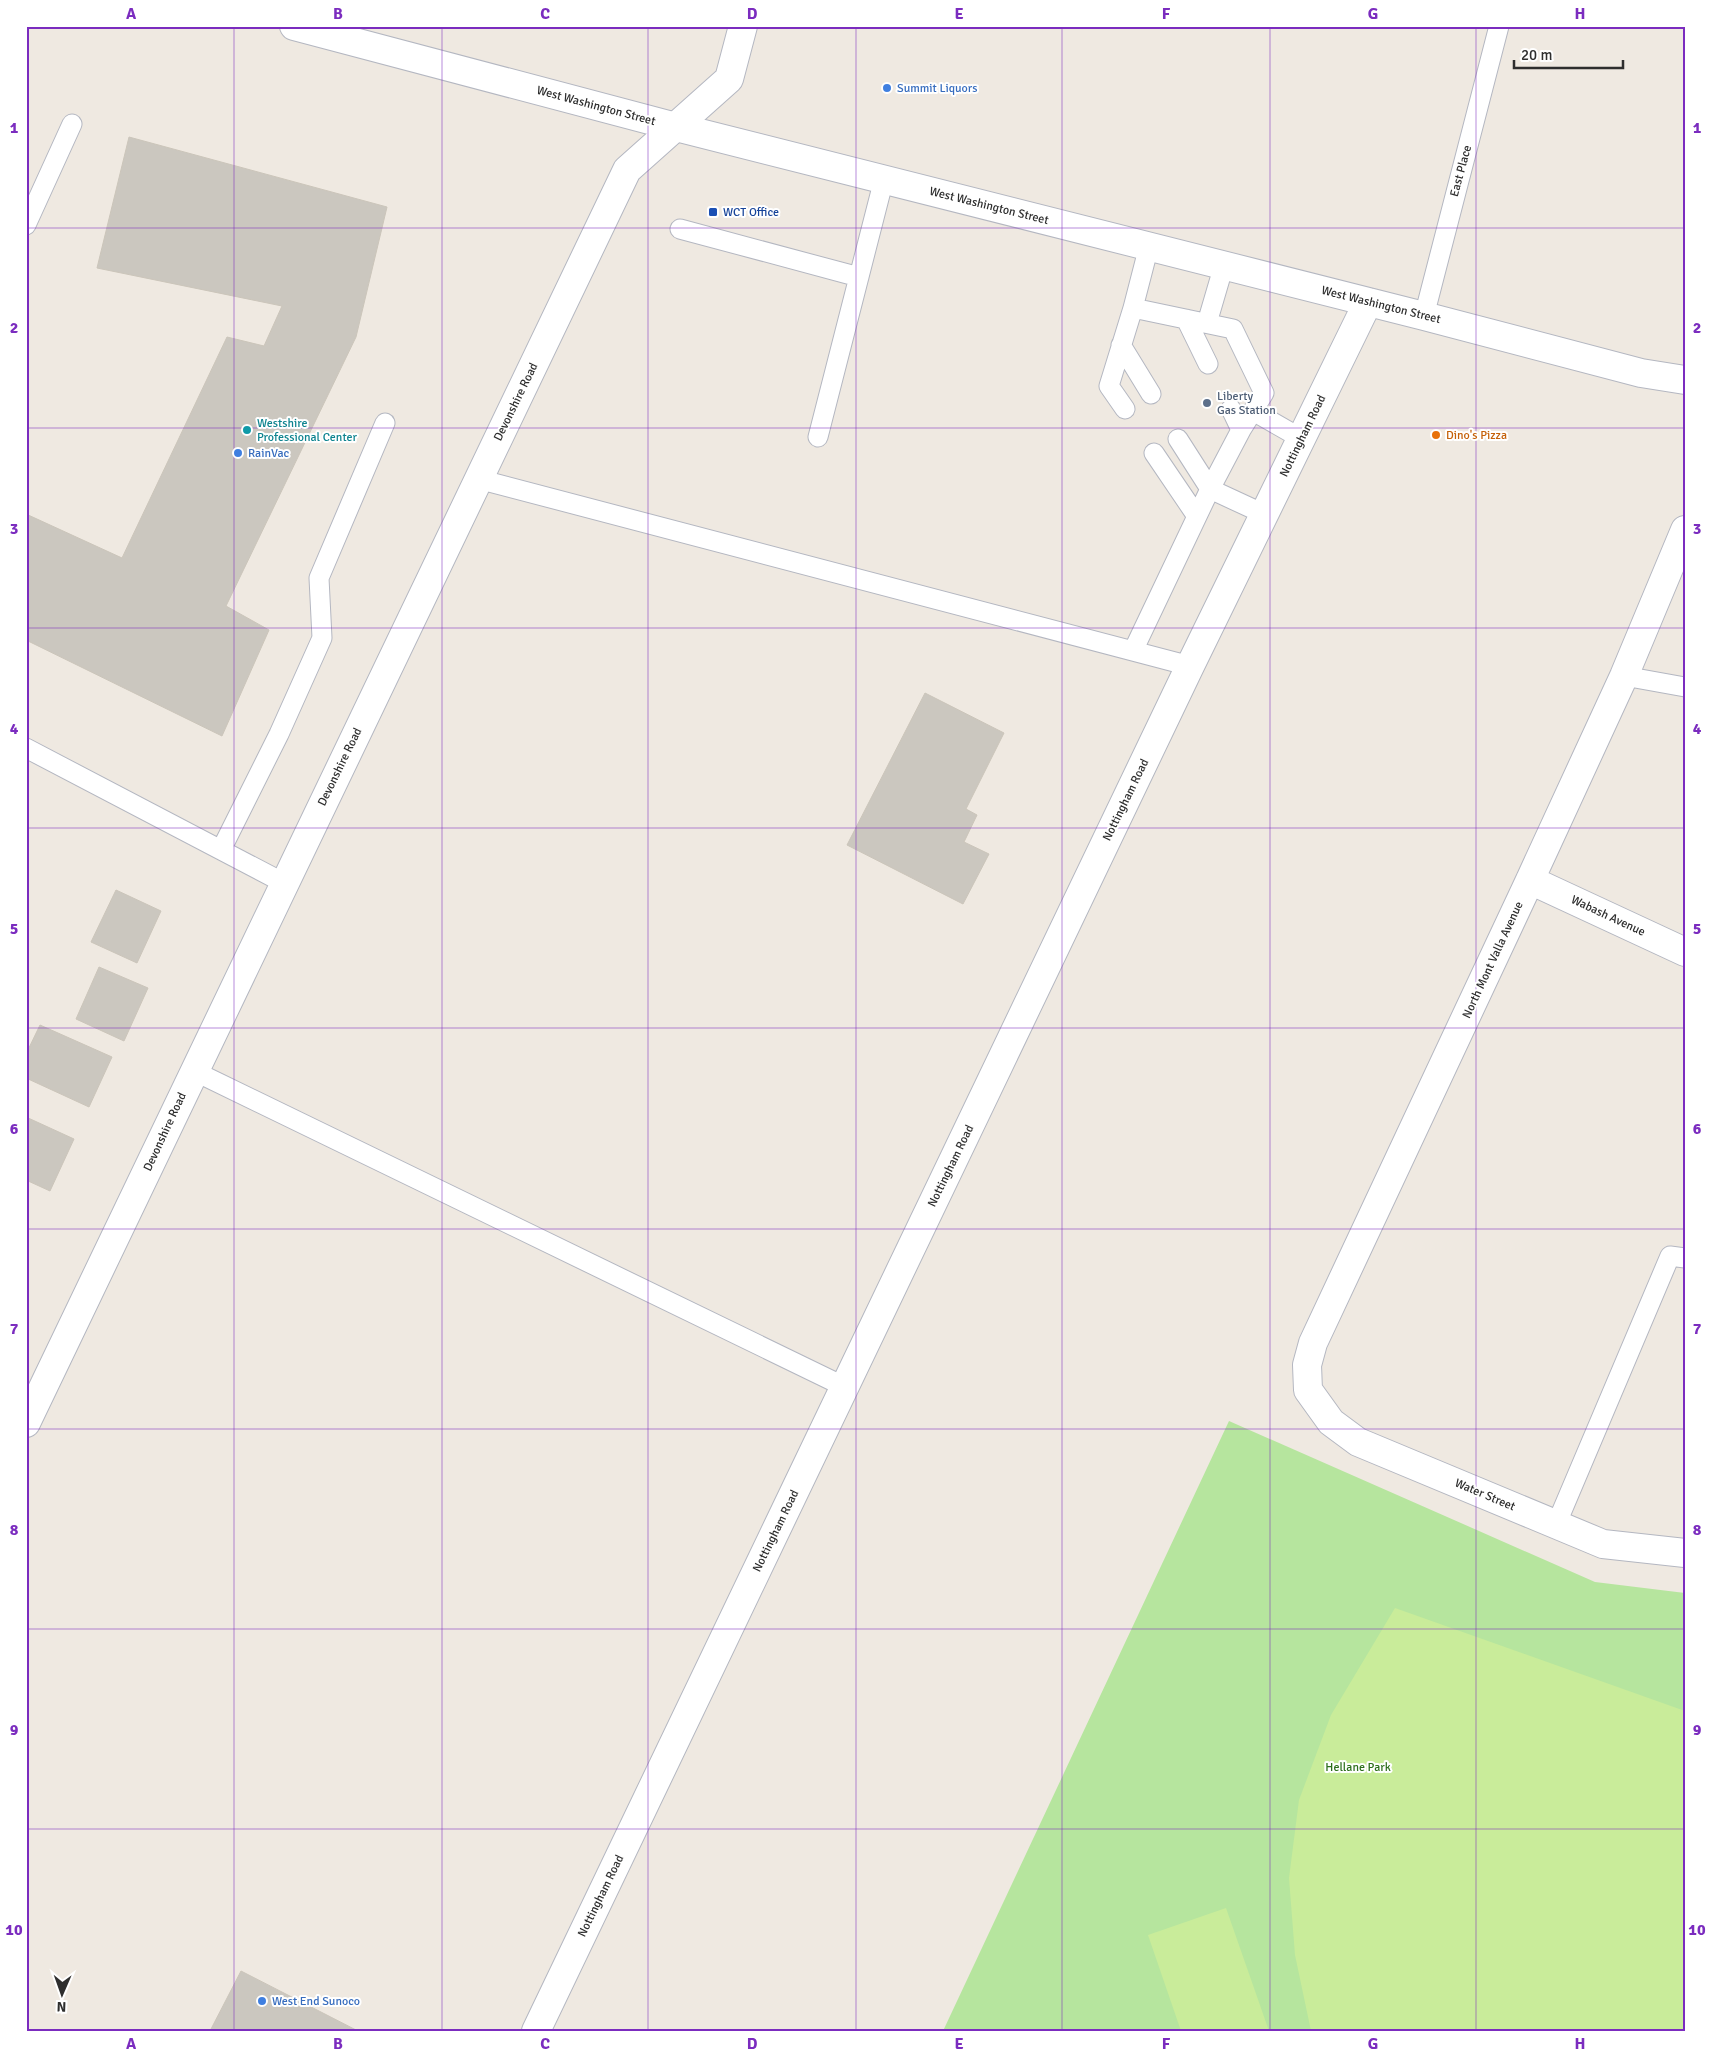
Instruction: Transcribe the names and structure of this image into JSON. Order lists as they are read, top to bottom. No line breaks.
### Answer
{"streets":{"street":["West Washington Street","Devonshire Road","Nottingham Road","Wabash Avenue","North Mont Valla Avenue","Water Street"],"lane":["East Place"]},"crossings":[["West Washington Street","East Place"],["West Washington Street","Devonshire Road"],["West Washington Street","Nottingham Road"],["Wabash Avenue","North Mont Valla Avenue"],["North Mont Valla Avenue","Water Street"]],"parks":["Hellane Park"],"places":{"other":["Summit Liquors","Liberty Gas Station","Westshire Professional Center","Dino's Pizza","RainVac","West End Sunoco"],"transit":["WCT Office"]},"scale_bar":"20 m","north":"bottom","grid":{"columns":["A","B","C","D","E","F","G","H"],"rows":["1","2","3","4","5","6","7","8","9","10"]}}
